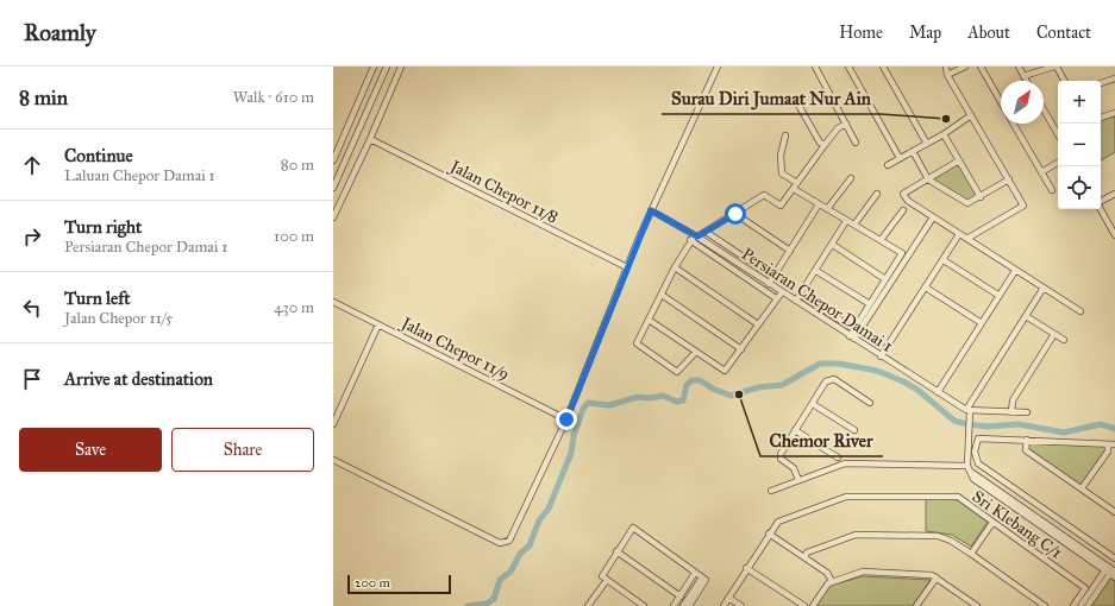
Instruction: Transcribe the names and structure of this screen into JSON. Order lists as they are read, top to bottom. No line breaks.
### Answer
{"streets":{"street":["Jalan Chepor 11/8","Persiaran Chepor Damai 1","Jalan Chepor 11/9","Sri Klebang C/1"]},"places":["Surau Diri Jumaat Nur Ain","Chemor River"],"scale_bar":"200 m","north":"top right","page":{"header":"Roamly","nav":["Home","Map","About","Contact"],"heading":["8 min","Walk · 610 m"],"map_buttons":["+","−"],"list":[["Continue","Laluan Chepor Damai 1","80 m"],["Turn right","Persiaran Chepor Damai 1","100 m"],["Turn left","Jalan Chepor 11/5","430 m"],"Arrive at destination"],"buttons":["Save","Share"],"scale":"200 m"}}
